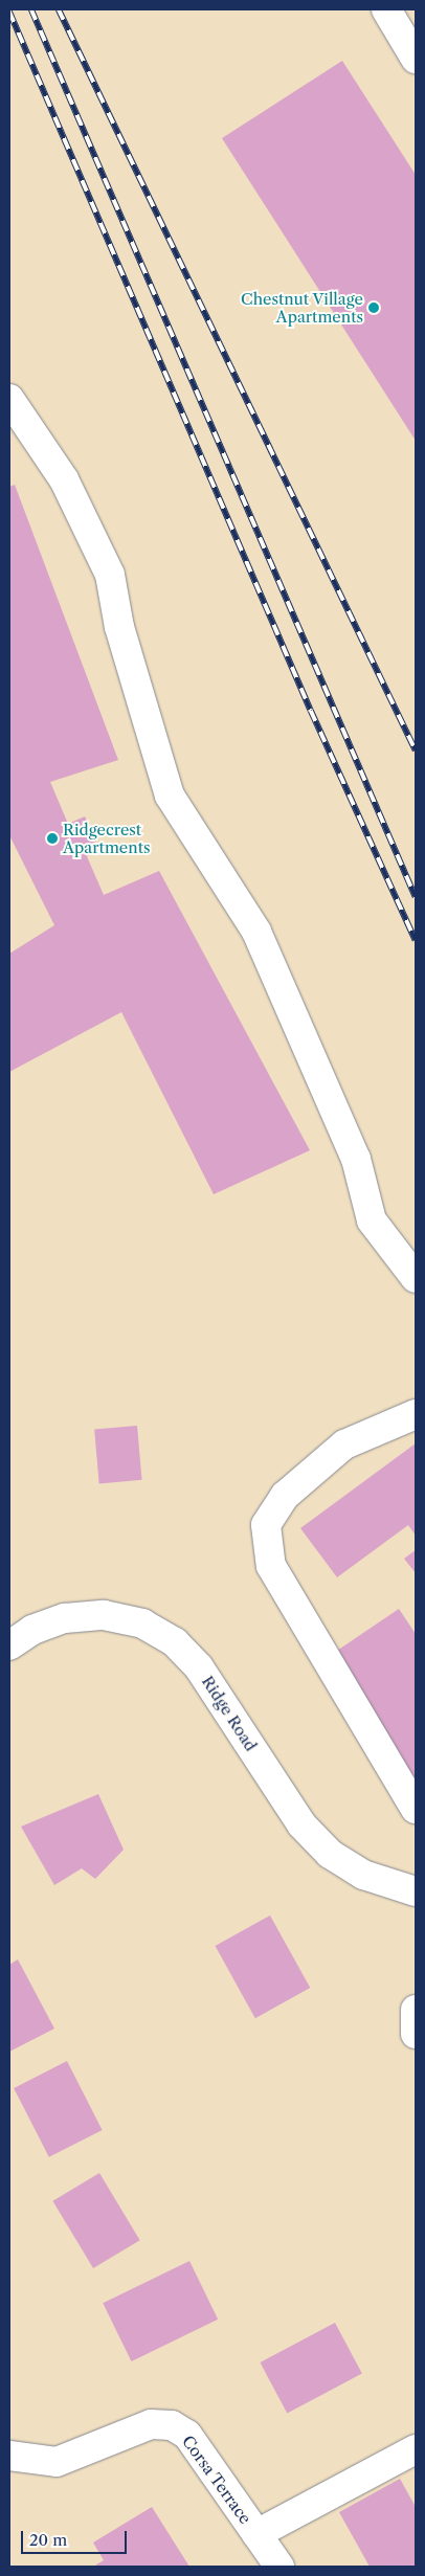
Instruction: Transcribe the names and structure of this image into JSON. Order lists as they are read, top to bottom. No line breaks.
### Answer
{"streets":{"street":["Ridge Road","Corsa Terrace"]},"places":["Chestnut Village Apartments","Ridgecrest Apartments"],"scale_bar":"20 m"}
